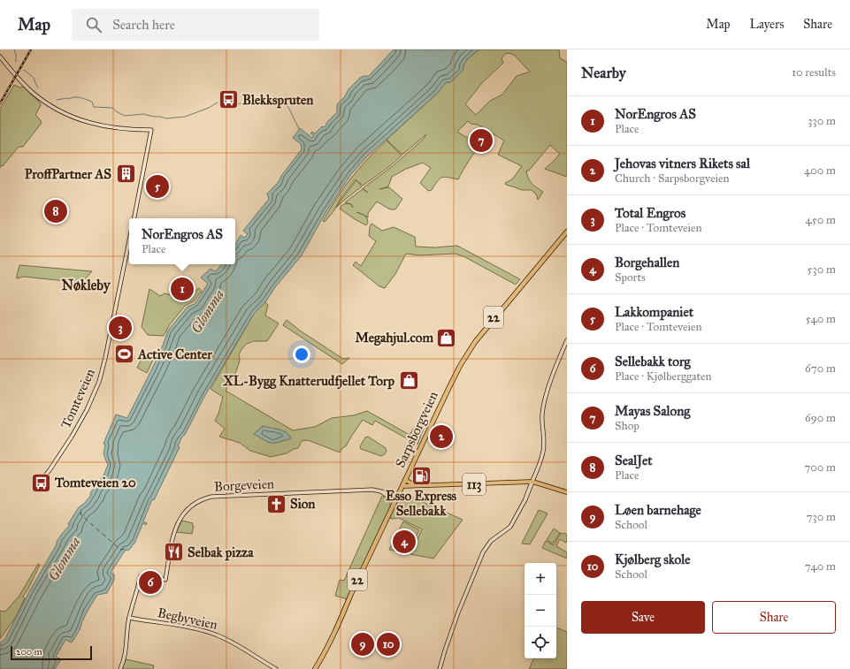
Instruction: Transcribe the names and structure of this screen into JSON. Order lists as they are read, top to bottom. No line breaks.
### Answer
{"streets":{"highway":["22","Sarpsborgveien"],"main road":["113"],"street":["Tomteveien","Borgeveien","Begbyveien"]},"crossings":[["Sarpsborgveien","113"],["Sarpsborgveien","Borgeveien"],["Borgeveien","Begbyveien"]],"districts":["Nøkleby"],"water":["Glomma"],"places":{"bus stop":["Blekkspruten","Tomteveien 20"],"building":["ProffPartner AS"],"shop":["Megahjul.com","XL-Bygg Knatterudfjellet Torp"],"sports":["Active Center"],"fuel station":["Esso Express Sellebakk"],"church":["Sion"],"restaurant":["Selbak pizza"]},"scale_bar":"200 m","page":{"header":"Map","search":"Search here","nav":["Map","Layers","Share"],"heading":["Nearby","10 results"],"list":[{"mark":"1","name":"NorEngros AS","note":"Place","value":"330 m"},{"mark":"2","name":"Jehovas vitners Rikets sal","note":"Church · Sarpsborgveien","value":"400 m"},{"mark":"3","name":"Total Engros","note":"Place · Tomteveien","value":"450 m"},{"mark":"4","name":"Borgehallen","note":"Sports","value":"530 m"},{"mark":"5","name":"Lakkompaniet","note":"Place · Tomteveien","value":"540 m"},{"mark":"6","name":"Sellebakk torg","note":"Place · Kjølberggaten","value":"670 m"},{"mark":"7","name":"Mayas Salong","note":"Shop","value":"690 m"},{"mark":"8","name":"SealJet","note":"Place","value":"700 m"},{"mark":"9","name":"Løen barnehage","note":"School","value":"730 m"},{"mark":"10","name":"Kjølberg skole","note":"School","value":"740 m"}],"pins":["7","5","8","1","3","2","4","6","9","10"],"popup":["NorEngros AS","Place"],"map_buttons":["+","−"],"buttons":["Save","Share"],"scale":"200 m"}}
